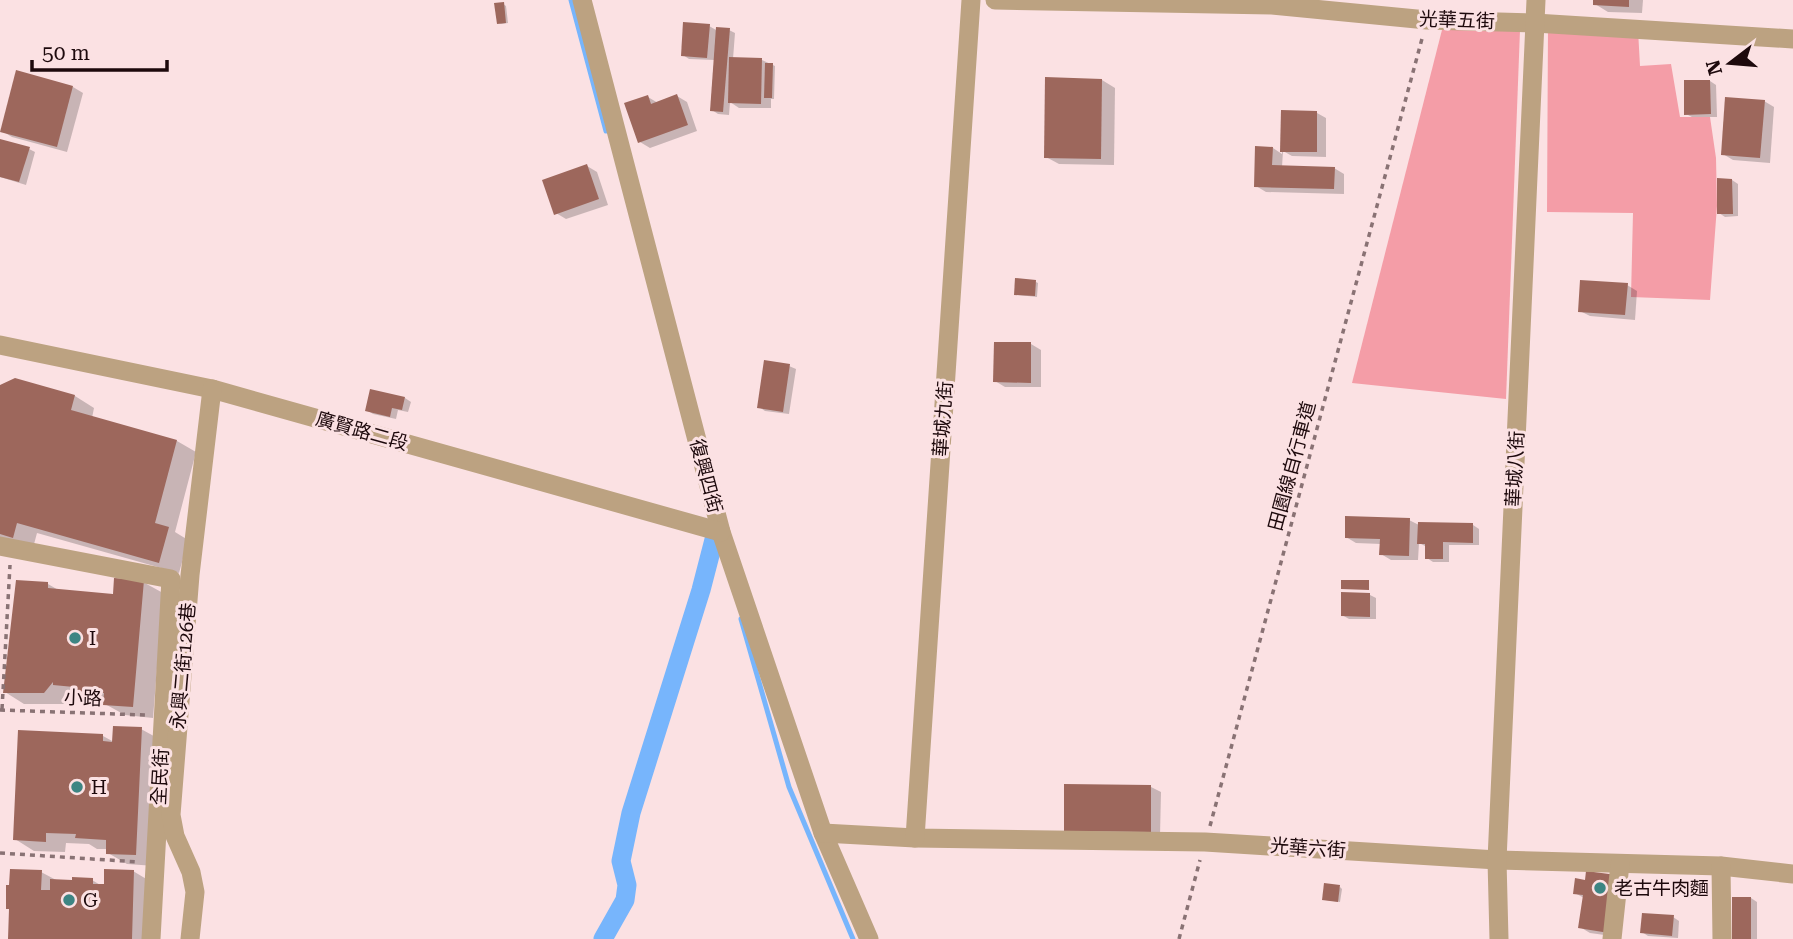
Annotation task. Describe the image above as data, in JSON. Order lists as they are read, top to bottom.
{
  "streets": {
    "street": [
      "光華五街",
      "華城九街",
      "廣賢路二段",
      "華城八街",
      "復興四街",
      "永興二街126巷",
      "全民街",
      "光華六街"
    ],
    "path": ["田園線自行車道", "小路"]
  },
  "crossings": [
    ["光華五街", "田園線自行車道"],
    ["光華五街", "華城八街"],
    ["華城九街", "光華六街"],
    ["廣賢路二段", "復興四街"],
    ["廣賢路二段", "永興二街126巷"],
    ["田園線自行車道", "光華六街"],
    ["華城八街", "光華六街"],
    ["復興四街", "光華六街"],
    ["小路", "全民街"]
  ],
  "places": [
    "I",
    "H",
    "老古牛肉麵",
    "G"
  ],
  "scale_bar": "50 m",
  "north": "left"
}
